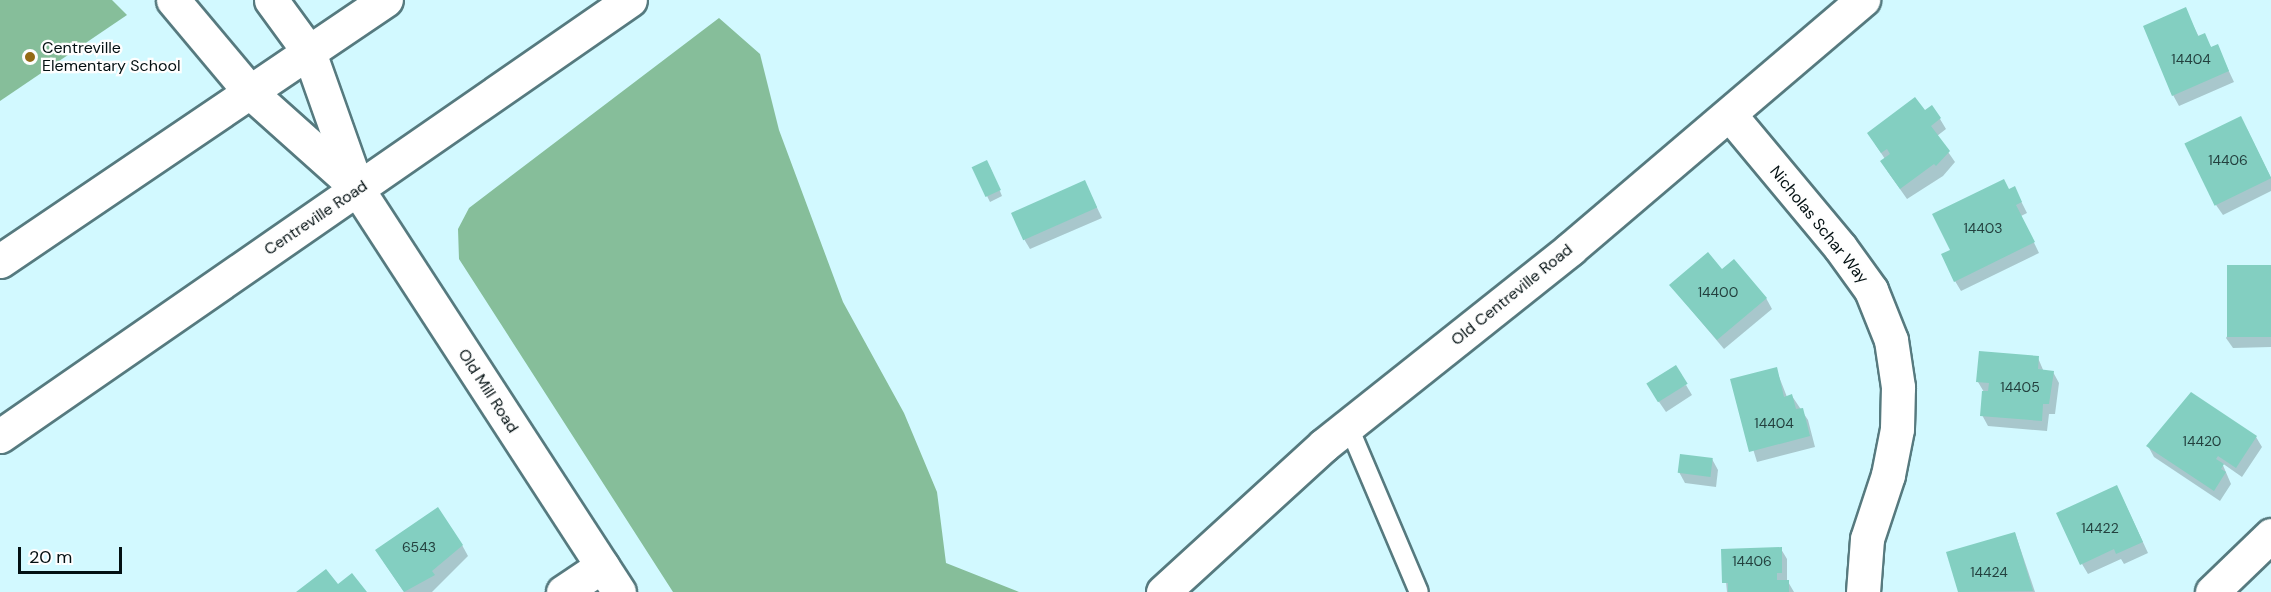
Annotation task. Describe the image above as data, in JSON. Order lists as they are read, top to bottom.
{
  "streets": {
    "main road": [
      "Centreville Road",
      "Nicholas Schar Way",
      "Old Centreville Road",
      "Old Mill Road"
    ]
  },
  "crossings": [
    ["Centreville Road", "Old Mill Road"],
    ["Nicholas Schar Way", "Old Centreville Road"]
  ],
  "places": ["Centreville Elementary School"],
  "house_numbers": [
    "14404",
    "14406",
    "14403",
    "14400",
    "14405",
    "14404",
    "14420",
    "14422",
    "6543",
    "14406",
    "14424"
  ],
  "scale_bar": "20 m"
}
